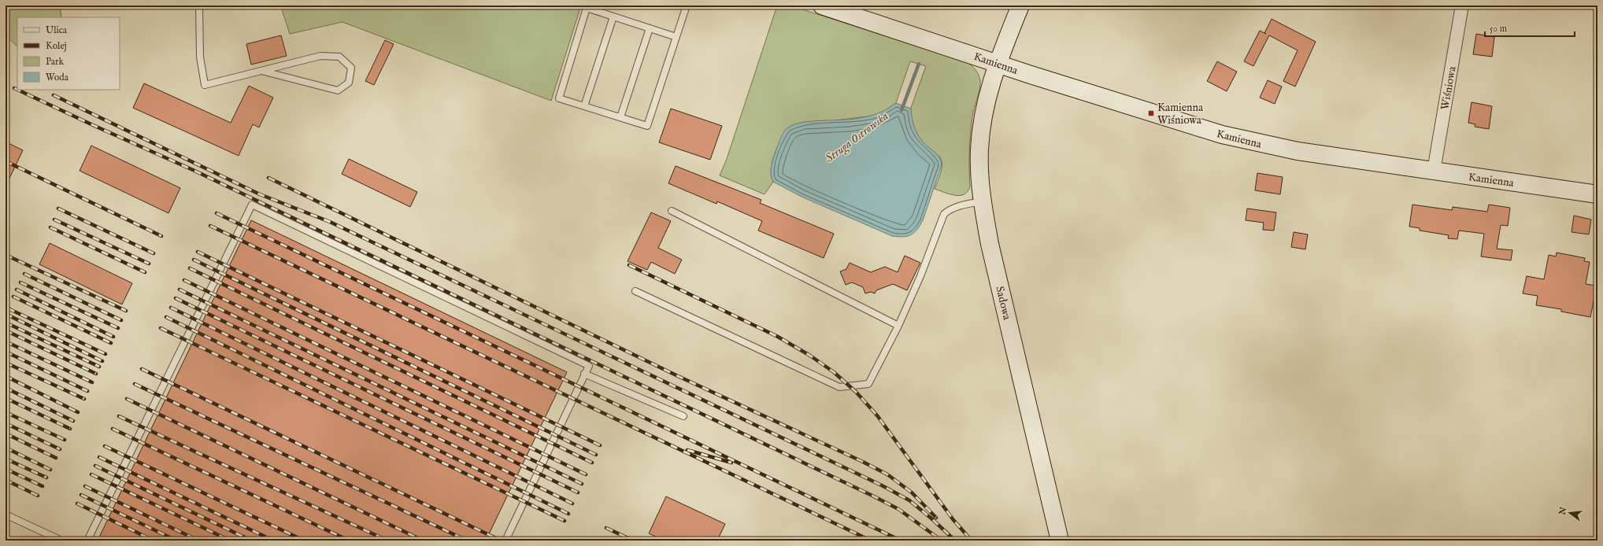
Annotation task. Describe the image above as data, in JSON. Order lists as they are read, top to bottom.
{
  "streets": {
    "street": ["Kamienna", "Wiśniowa", "Sadowa"]
  },
  "crossings": [
    ["Kamienna", "Wiśniowa"],
    ["Kamienna", "Sadowa"]
  ],
  "water": ["Struga Ostrowska"],
  "places": {
    "transit": ["Kamienna Wiśniowa"]
  },
  "legend": [
    "Ulica",
    "Kolej",
    "Park",
    "Woda"
  ],
  "scale_bar": "50 m",
  "north": "left"
}
